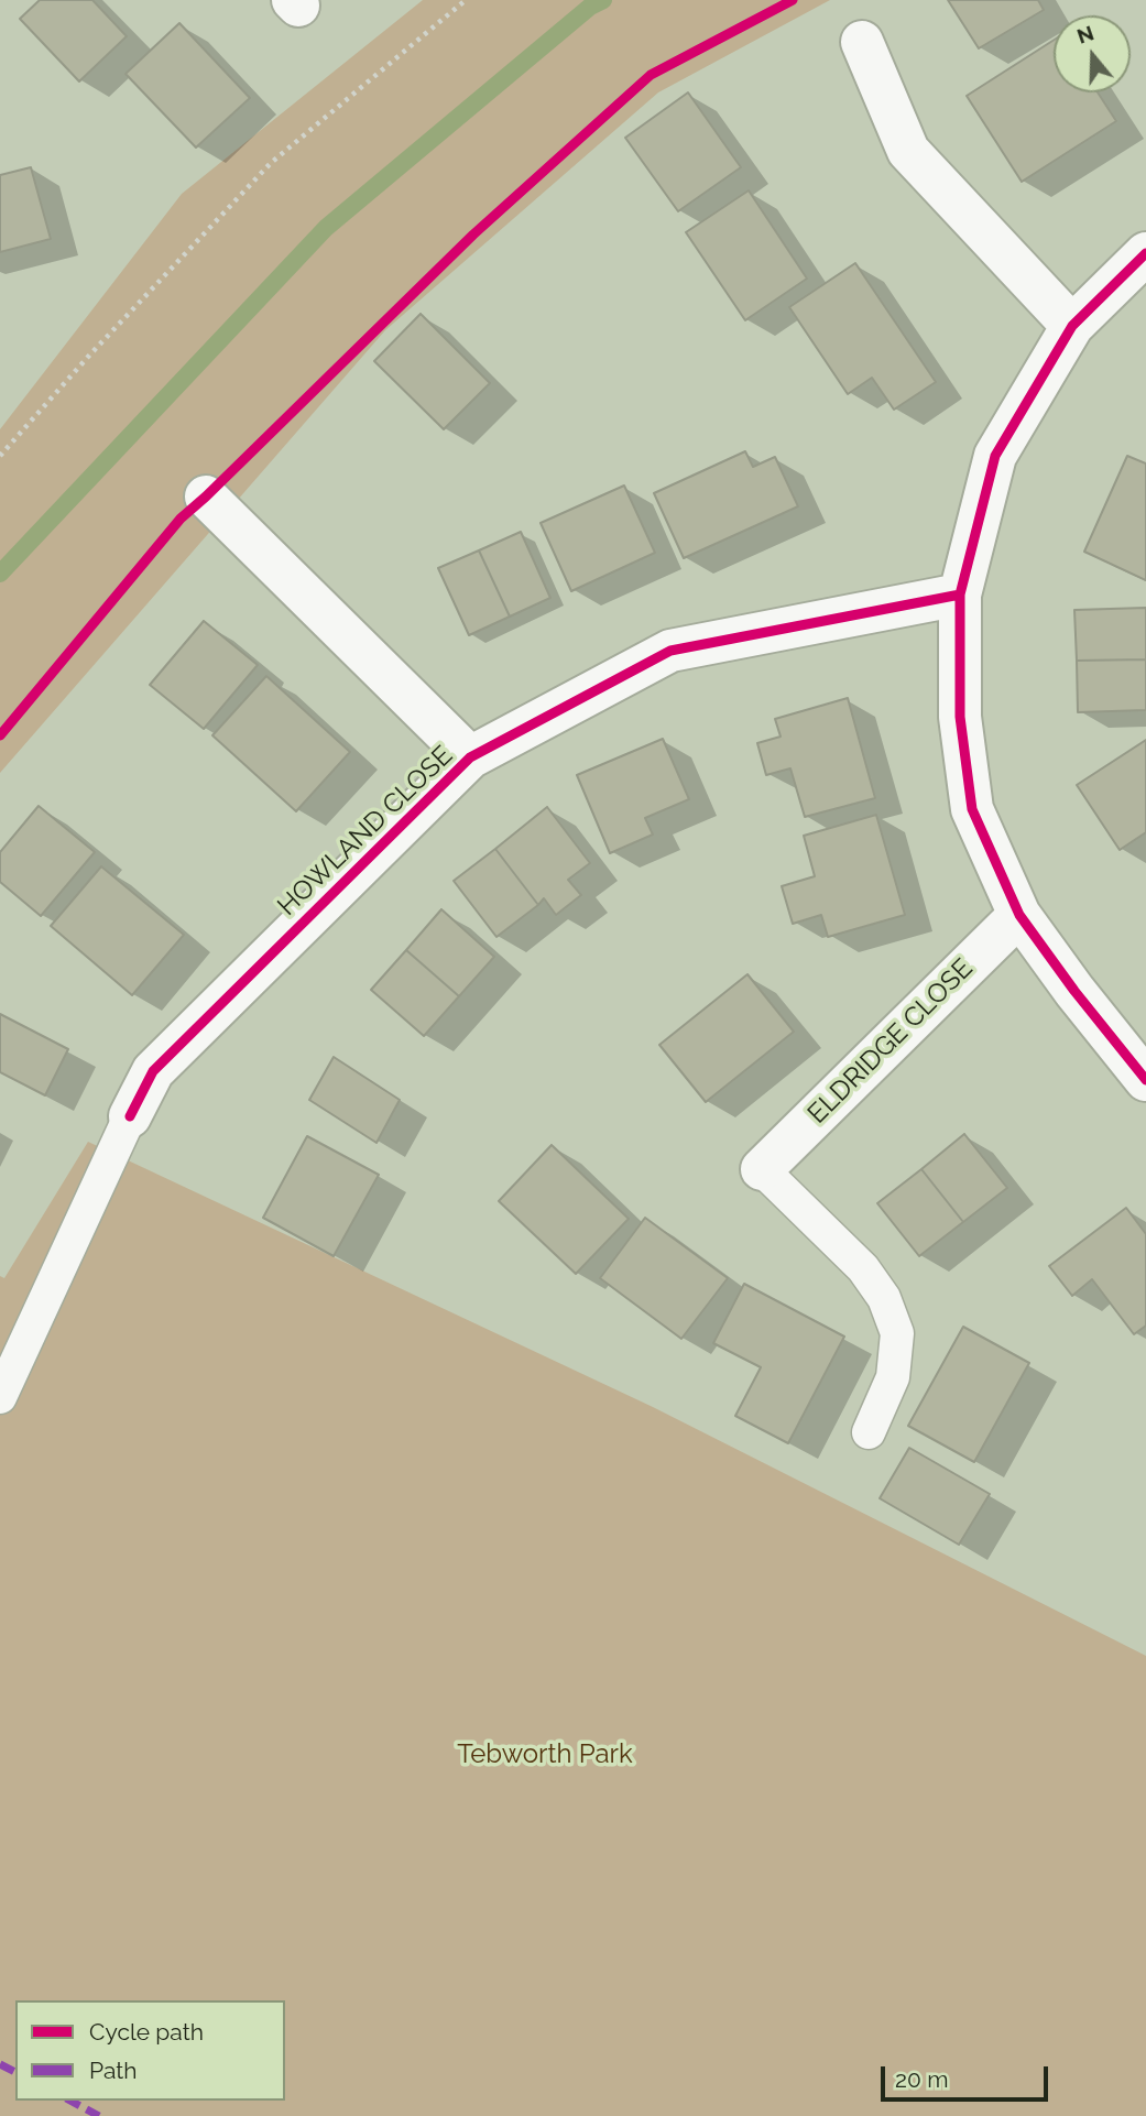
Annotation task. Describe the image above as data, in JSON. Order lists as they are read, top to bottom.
{
  "streets": {
    "street": ["HOWLAND CLOSE", "ELDRIDGE CLOSE"]
  },
  "parks": ["Tebworth Park"],
  "legend": ["Cycle path", "Path"],
  "scale_bar": "20 m",
  "north": "top"
}
